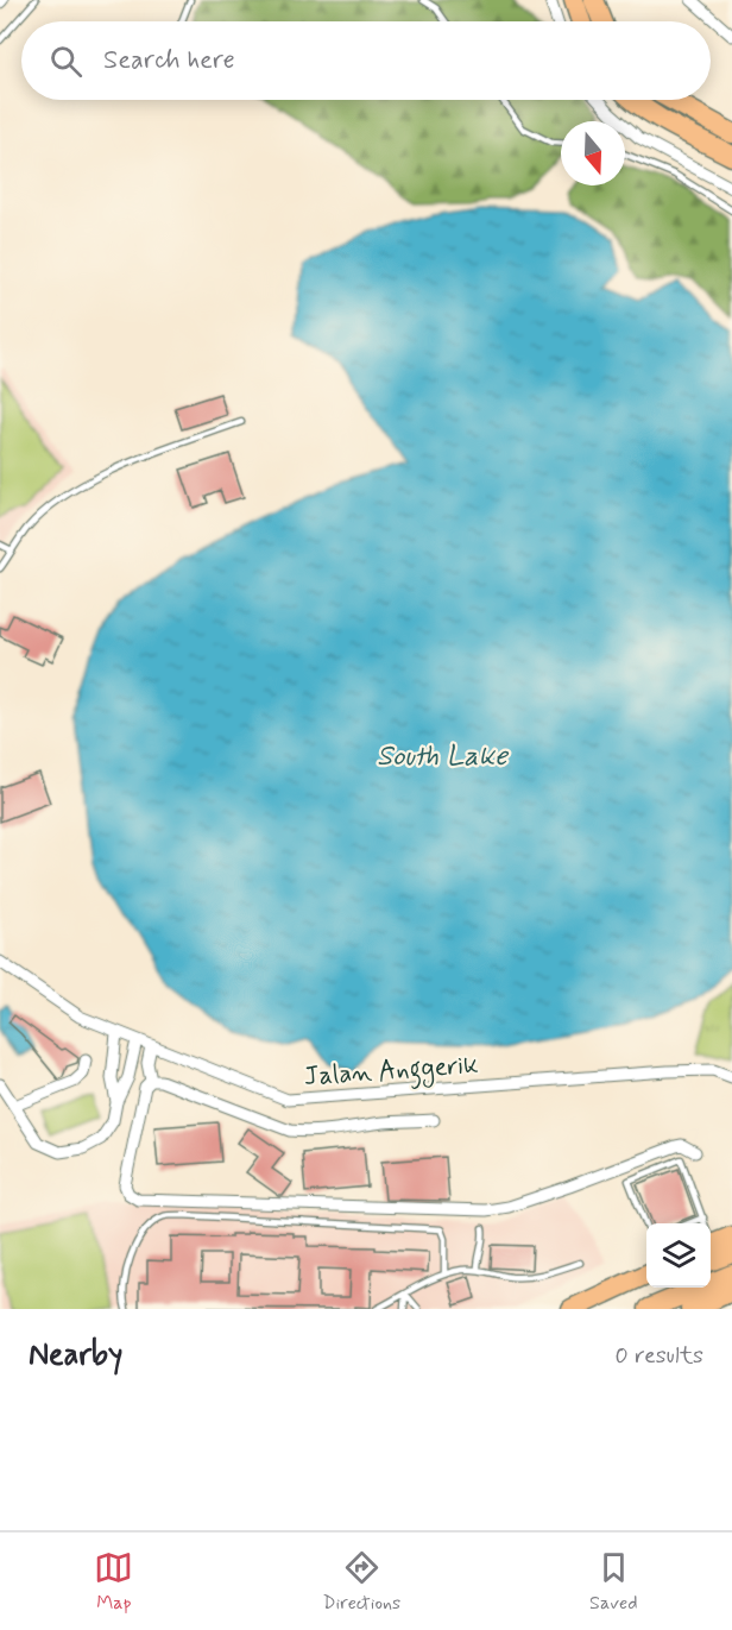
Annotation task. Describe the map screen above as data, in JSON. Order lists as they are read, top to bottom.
{
  "streets": {
    "street": ["Jalan Anggerik"]
  },
  "water": ["South Lake"],
  "north": "bottom",
  "page": {
    "search": "Search here",
    "heading": ["Nearby", "0 results"],
    "nav": ["Map", "Directions", "Saved"]
  }
}
